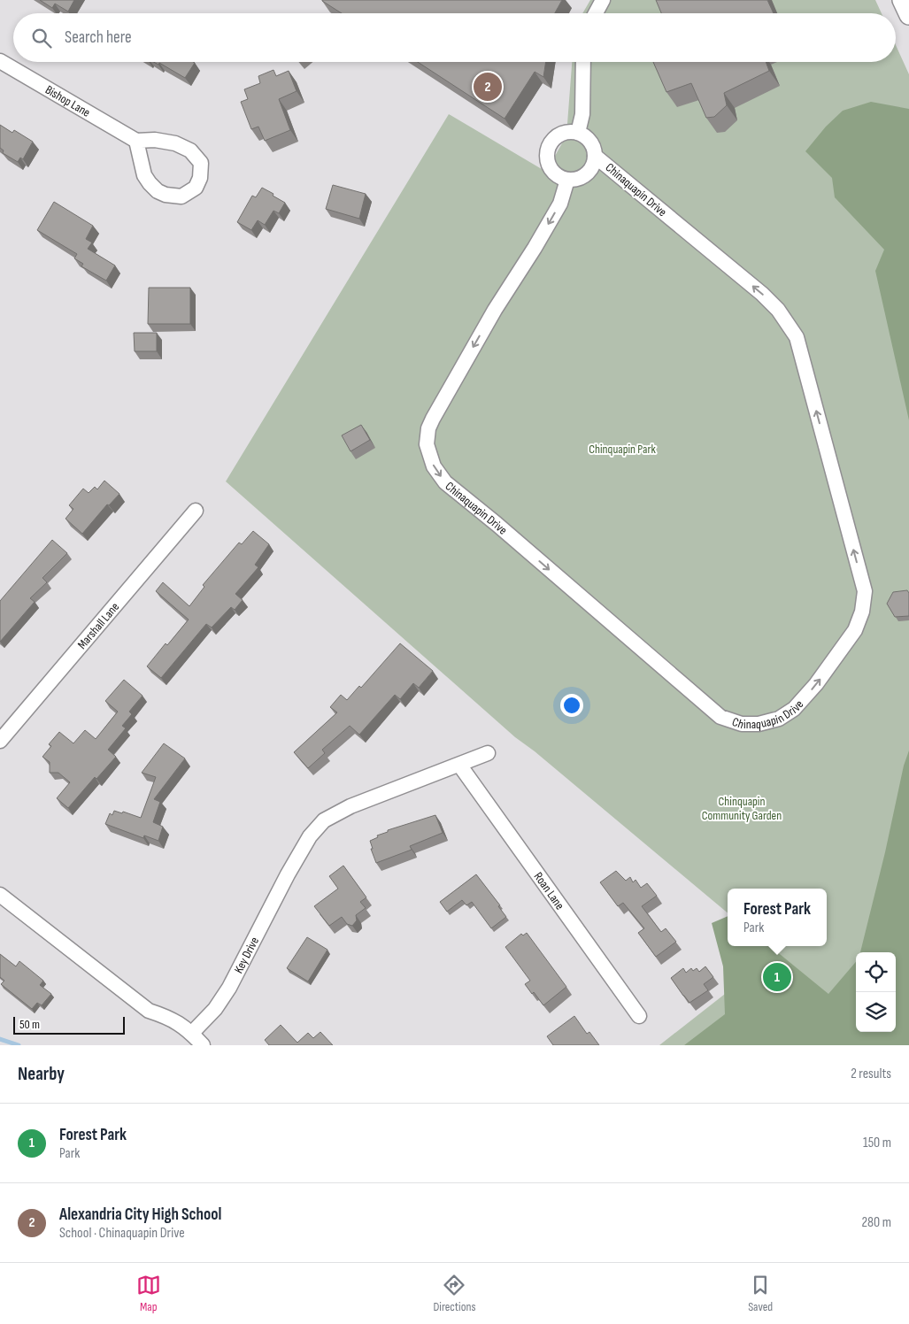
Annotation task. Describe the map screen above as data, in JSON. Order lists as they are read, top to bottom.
{
  "streets": {
    "street": [
      "Bishop Lane",
      "Chinaquapin Drive",
      "Marshall Lane",
      "Roan Lane",
      "Key Drive"
    ]
  },
  "crossings": [
    ["Roan Lane", "Key Drive"]
  ],
  "parks": ["Chinquapin Park", "Chinquapin Community Garden"],
  "scale_bar": "50 m",
  "page": {
    "search": "Search here",
    "pins": ["2", "1"],
    "popup": ["Forest Park", "Park"],
    "scale": "50 m",
    "heading": ["Nearby", "2 results"],
    "list": [
      {
        "mark": "1",
        "name": "Forest Park",
        "note": "Park",
        "value": "150 m"
      },
      {
        "mark": "2",
        "name": "Alexandria City High School",
        "note": "School · Chinaquapin Drive",
        "value": "280 m"
      }
    ],
    "nav": ["Map", "Directions", "Saved"]
  }
}
